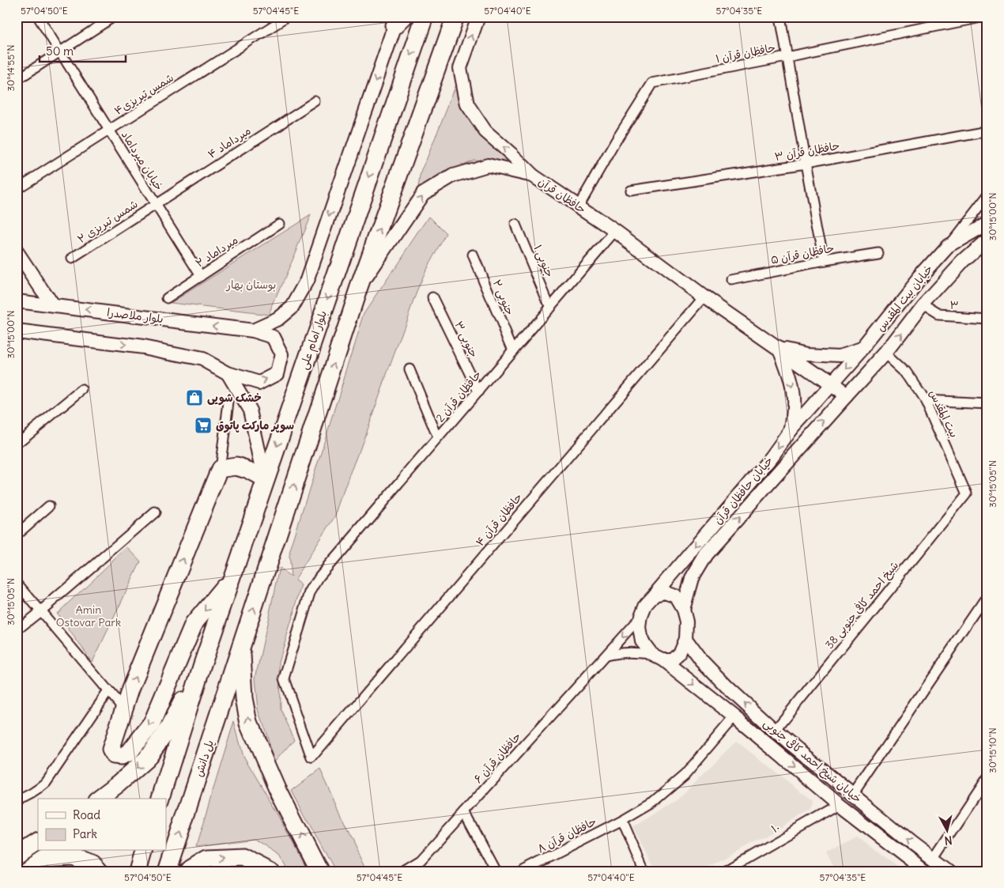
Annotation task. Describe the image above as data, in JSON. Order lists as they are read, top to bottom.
{
  "streets": {
    "highway": ["بلوار امام علی", "پل دانش"],
    "street": [
      "حافظان قرآن ۱",
      "شمس تیریزی۴",
      "میرداماد ۴",
      "حافظان قرآن ۳",
      "خیابان میرداماد",
      "حافظان قرآن",
      "شمس تبریزی ۲",
      "میرداماد ۲",
      "حافظان قرآن ۵",
      "جنوبی ۱",
      "جنوبی ۲",
      "خیابان بیت المقدس",
      "۳",
      "بلوار ملاصدرا",
      "جنوبی ۳",
      "حافظان قرآن 2",
      "بیت المقدس",
      "خیابان حافظان قرآن",
      "حافظان قرآن ۴",
      "شیخ احمد کافی جنوبی 38",
      "حافظان قرآن ۶",
      "خیابان شیخ احمد کافی جنوبی",
      "۱۰",
      "حافظان قرآن ۸"
    ]
  },
  "crossings": [
    ["حافظان قرآن ۱", "حافظان قرآن"],
    ["شمس تیریزی۴", "خیابان میرداماد"],
    ["میرداماد ۴", "خیابان میرداماد"],
    ["میرداماد ۴", "شمس تبریزی ۲"],
    ["خیابان میرداماد", "شمس تبریزی ۲"],
    ["خیابان میرداماد", "میرداماد ۲"],
    ["حافظان قرآن", "خیابان بیت المقدس"],
    ["حافظان قرآن", "حافظان قرآن 2"],
    ["حافظان قرآن", "خیابان حافظان قرآن"],
    ["حافظان قرآن", "حافظان قرآن ۴"],
    ["جنوبی ۱", "حافظان قرآن 2"],
    ["جنوبی ۲", "حافظان قرآن 2"],
    ["خیابان بیت المقدس", "۳"],
    ["خیابان بیت المقدس", "بیت المقدس"],
    ["خیابان بیت المقدس", "خیابان حافظان قرآن"],
    ["جنوبی ۳", "حافظان قرآن 2"],
    ["حافظان قرآن 2", "حافظان قرآن ۴"],
    ["بیت المقدس", "شیخ احمد کافی جنوبی 38"],
    ["خیابان حافظان قرآن", "حافظان قرآن ۶"],
    ["خیابان حافظان قرآن", "خیابان شیخ احمد کافی جنوبی"],
    ["شیخ احمد کافی جنوبی 38", "خیابان شیخ احمد کافی جنوبی"],
    ["حافظان قرآن ۶", "خیابان شیخ احمد کافی جنوبی"],
    ["خیابان شیخ احمد کافی جنوبی", "۱۰"],
    ["خیابان شیخ احمد کافی جنوبی", "حافظان قرآن ۸"]
  ],
  "parks": ["بوستان بهار", "Amin Ostovar Park"],
  "places": {
    "shop": ["خشک شویی"],
    "supermarket": ["سوپر مارکت پاتوق"]
  },
  "legend": ["Road", "Park"],
  "scale_bar": "50 m",
  "north": "bottom",
  "coordinates": [
    "57°04'50\"E",
    "57°04'45\"E",
    "57°04'40\"E",
    "57°04'35\"E",
    "30°14'55\"N",
    "30°15'00\"N",
    "30°15'05\"N",
    "30°15'10\"N"
  ]
}
